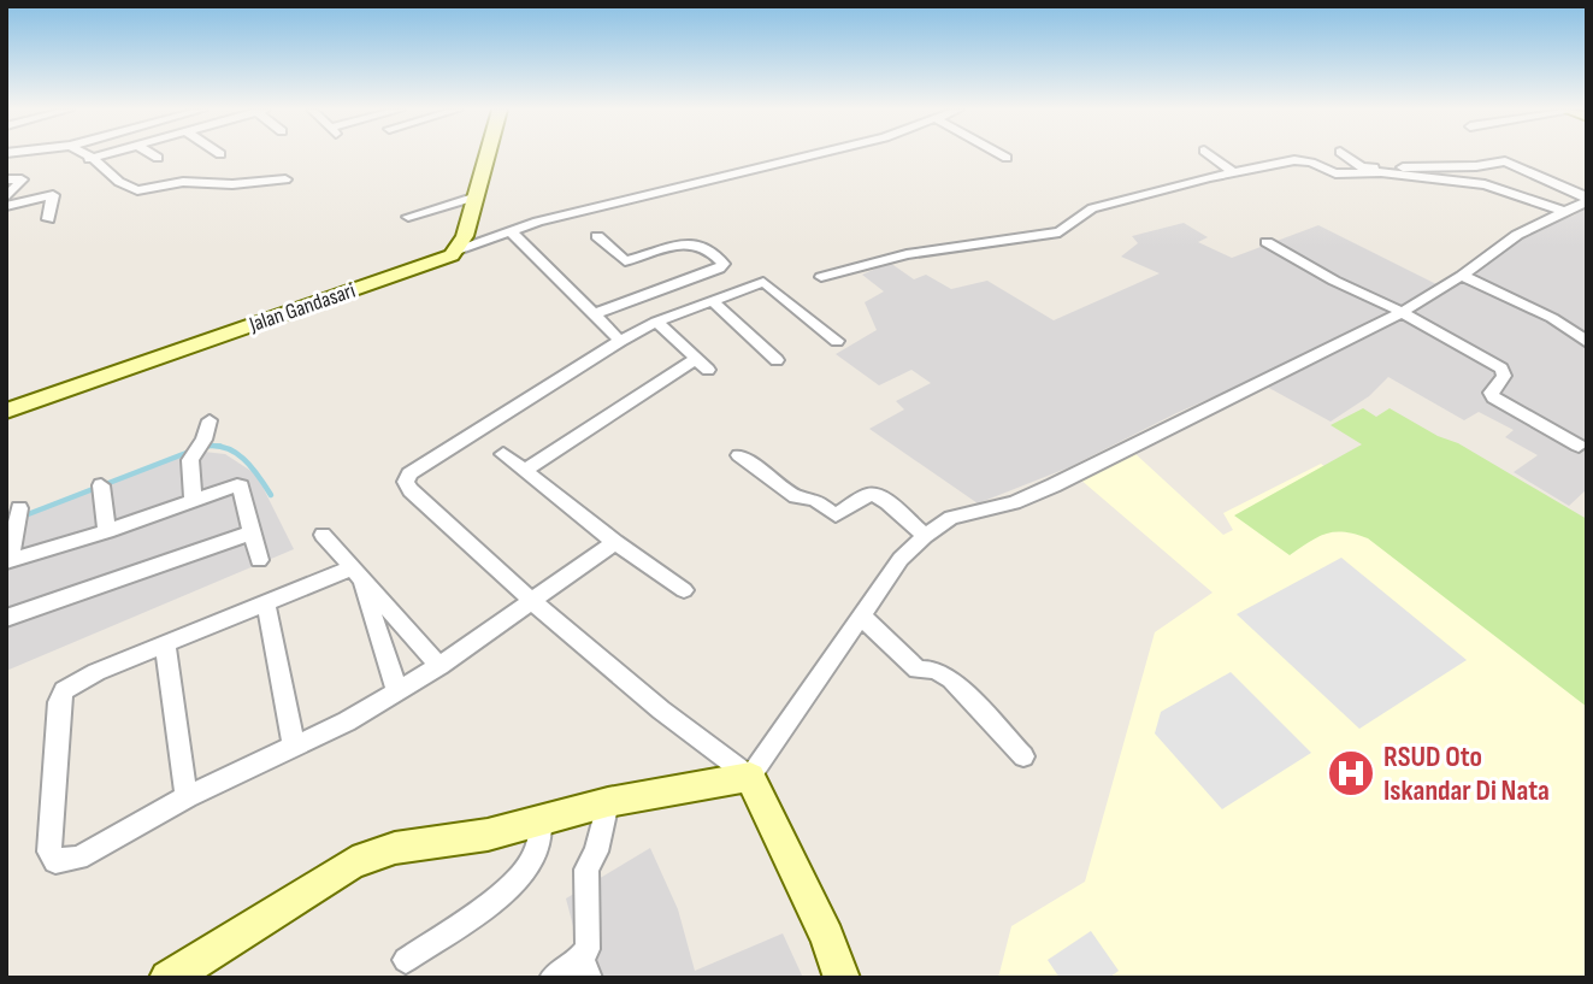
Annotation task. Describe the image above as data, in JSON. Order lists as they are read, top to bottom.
{
  "streets": {
    "street": ["Jalan Gandasari"]
  },
  "places": {
    "hospital": ["RSUD Oto Iskandar Di Nata"]
  }
}
